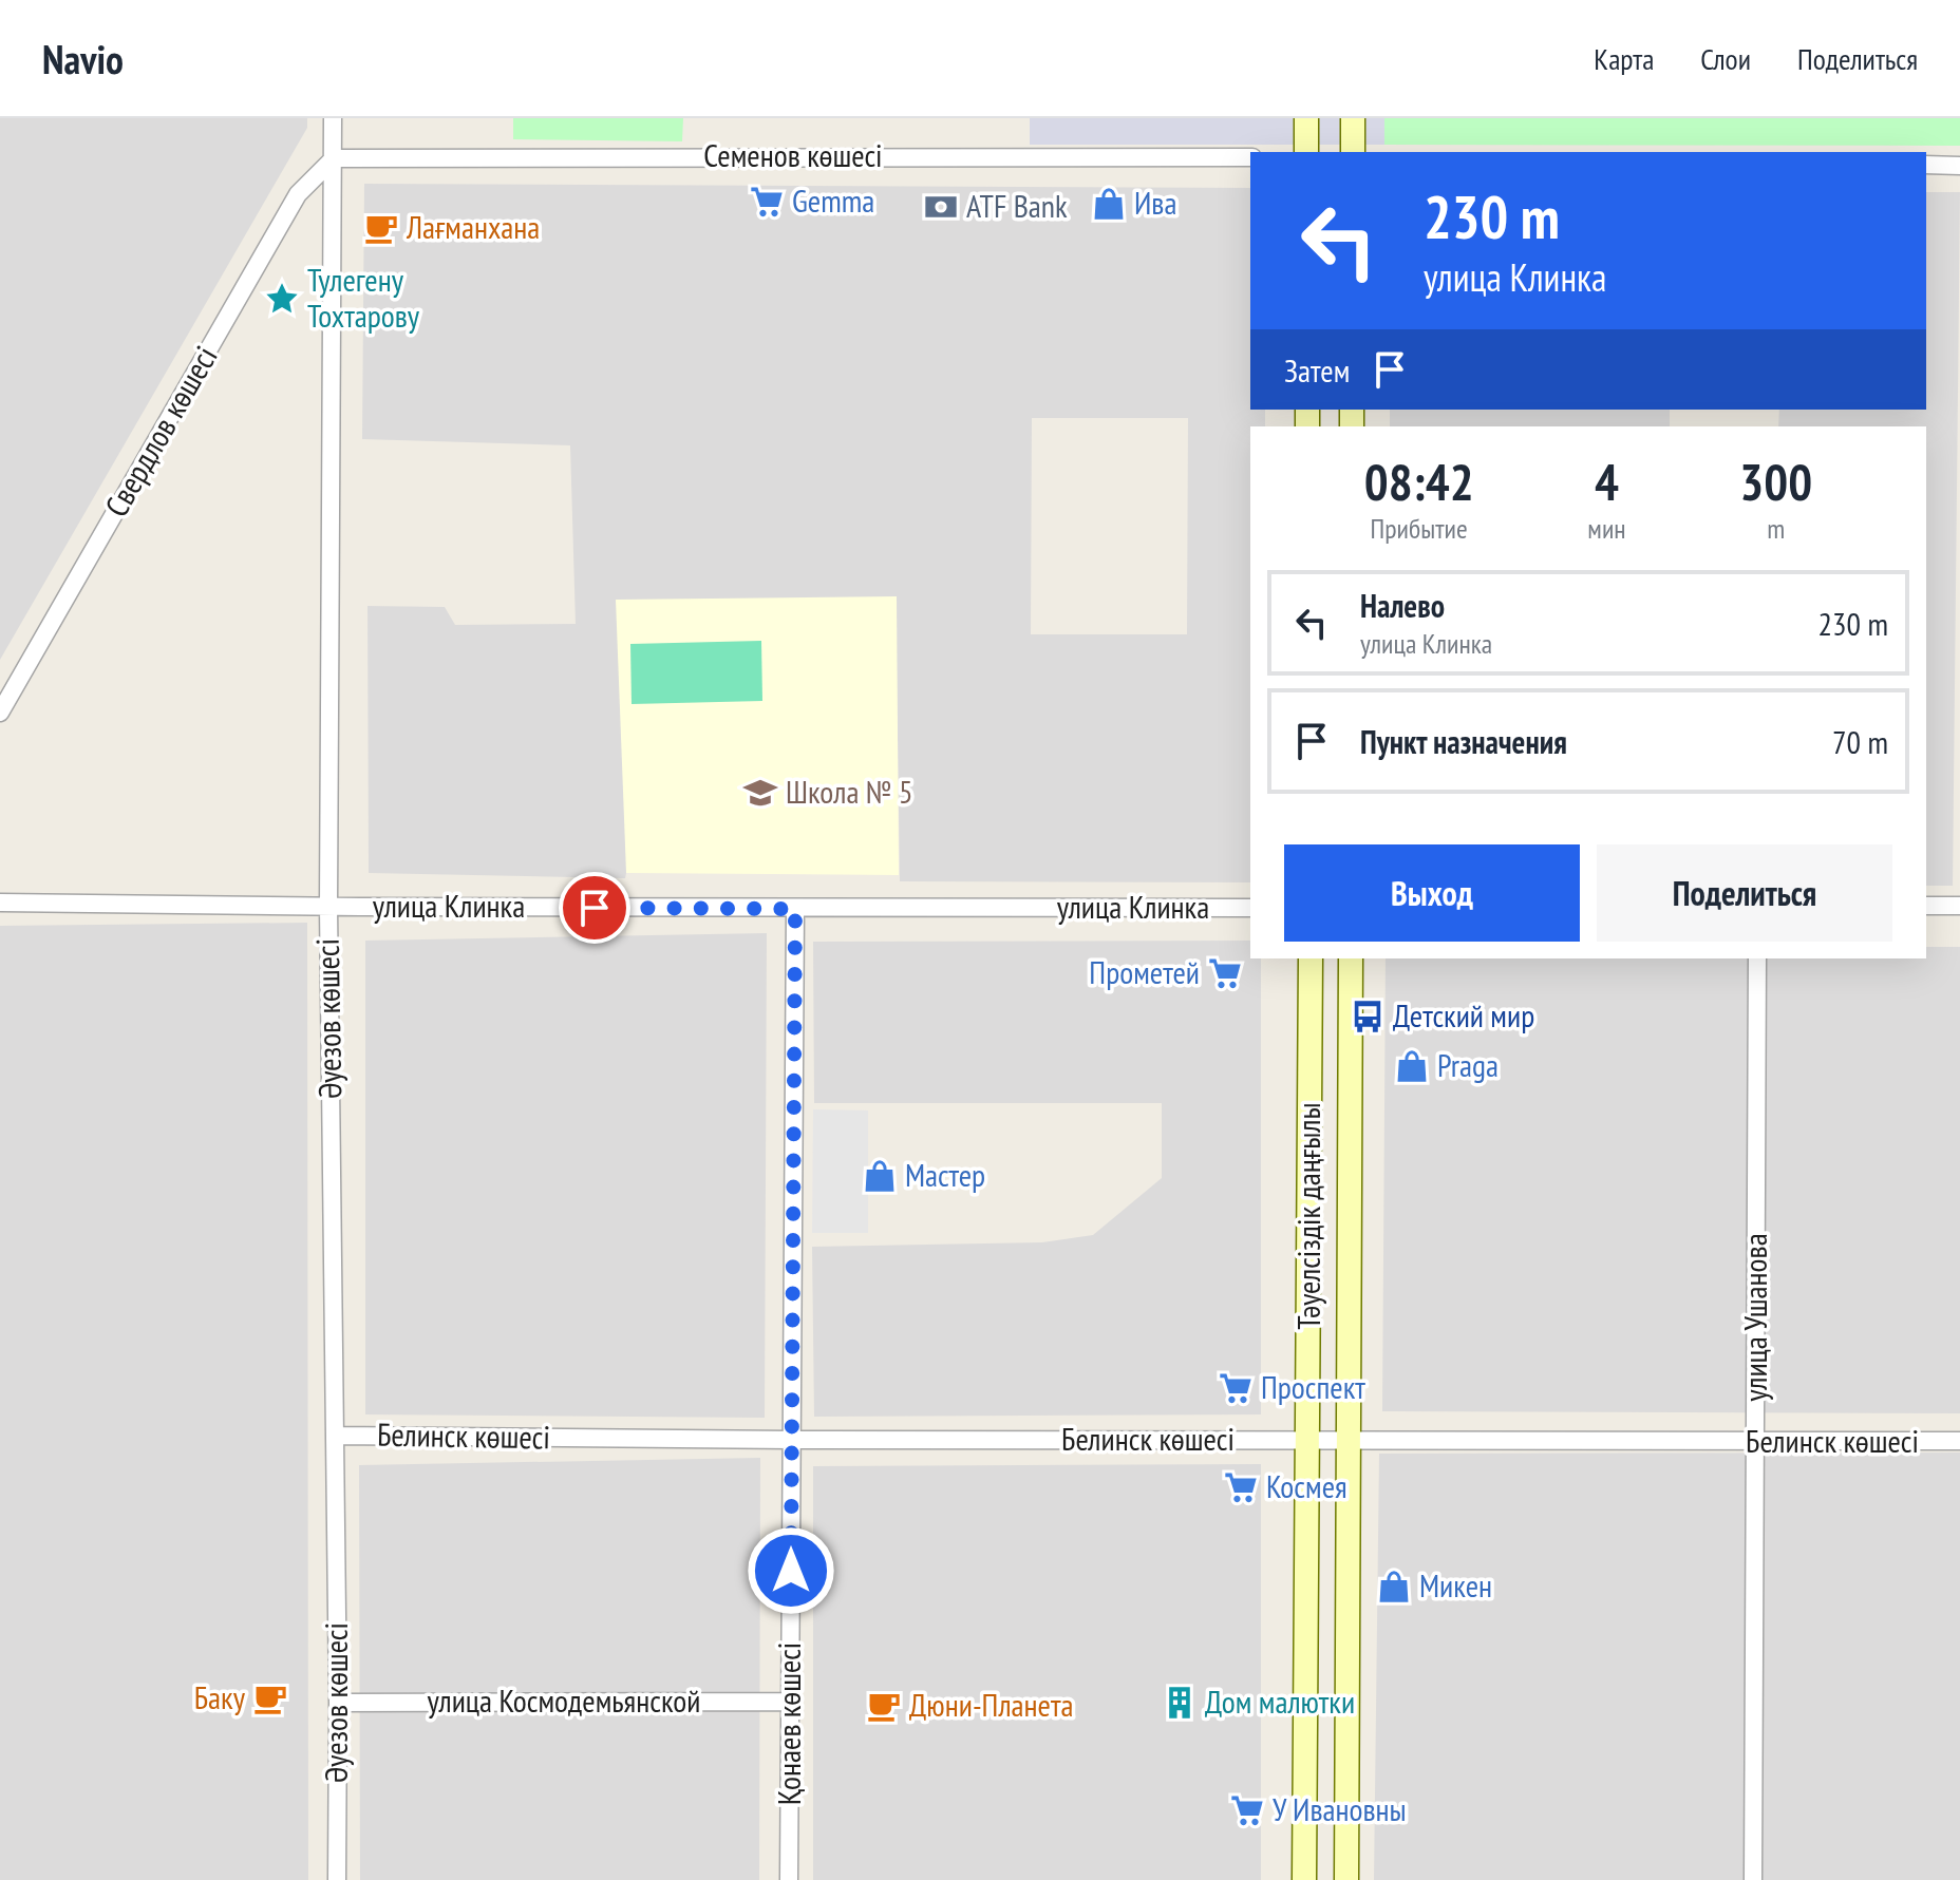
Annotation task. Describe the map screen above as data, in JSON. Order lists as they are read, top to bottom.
{
  "streets": {
    "street": [
      "Семенов көшесі",
      "Свердлов көшесі",
      "улица Клинка",
      "Әуезов көшесі",
      "Тәуелсіздік даңғылы",
      "улица Ушанова",
      "Белинск көшесі",
      "улица Космодемьянской",
      "Қонаев көшесі"
    ]
  },
  "crossings": [
    ["Семенов көшесі", "Свердлов көшесі"],
    ["Семенов көшесі", "Әуезов көшесі"],
    ["Свердлов көшесі", "Әуезов көшесі"],
    ["улица Клинка", "Әуезов көшесі"],
    ["улица Клинка", "Қонаев көшесі"],
    ["Әуезов көшесі", "Белинск көшесі"],
    ["Әуезов көшесі", "улица Космодемьянской"],
    ["Тәуелсіздік даңғылы", "Белинск көшесі"],
    ["улица Ушанова", "Белинск көшесі"],
    ["Белинск көшесі", "Қонаев көшесі"],
    ["улица Космодемьянской", "Қонаев көшесі"]
  ],
  "places": {
    "supermarket": [
      "Gemma",
      "Прометей",
      "Проспект",
      "Космея",
      "У Ивановны"
    ],
    "shop": [
      "Ива",
      "Praga",
      "Мастер",
      "Микен"
    ],
    "bank": ["ATF Bank"],
    "cafe": ["Лағманхана", "Баку", "Дюни-Планета"],
    "place": ["Тулегену Тохтарову"],
    "school or university": ["Школа № 5"],
    "bus stop": ["Детский мир"],
    "building": ["Дом малютки"]
  },
  "page": {
    "header": "Navio",
    "nav": ["Карта", "Слои", "Поделиться"],
    "turn": ["230 m", "улица Клинка"],
    "then": "Затем",
    "eta": [
      "08:42",
      "Прибытие",
      "4",
      "мин",
      "300",
      "m"
    ],
    "list": [
      {
        "name": "Налево",
        "note": "улица Клинка",
        "value": "230 m"
      },
      {
        "name": "Пункт назначения",
        "value": "70 m"
      }
    ],
    "buttons": ["Выход", "Поделиться"]
  }
}
